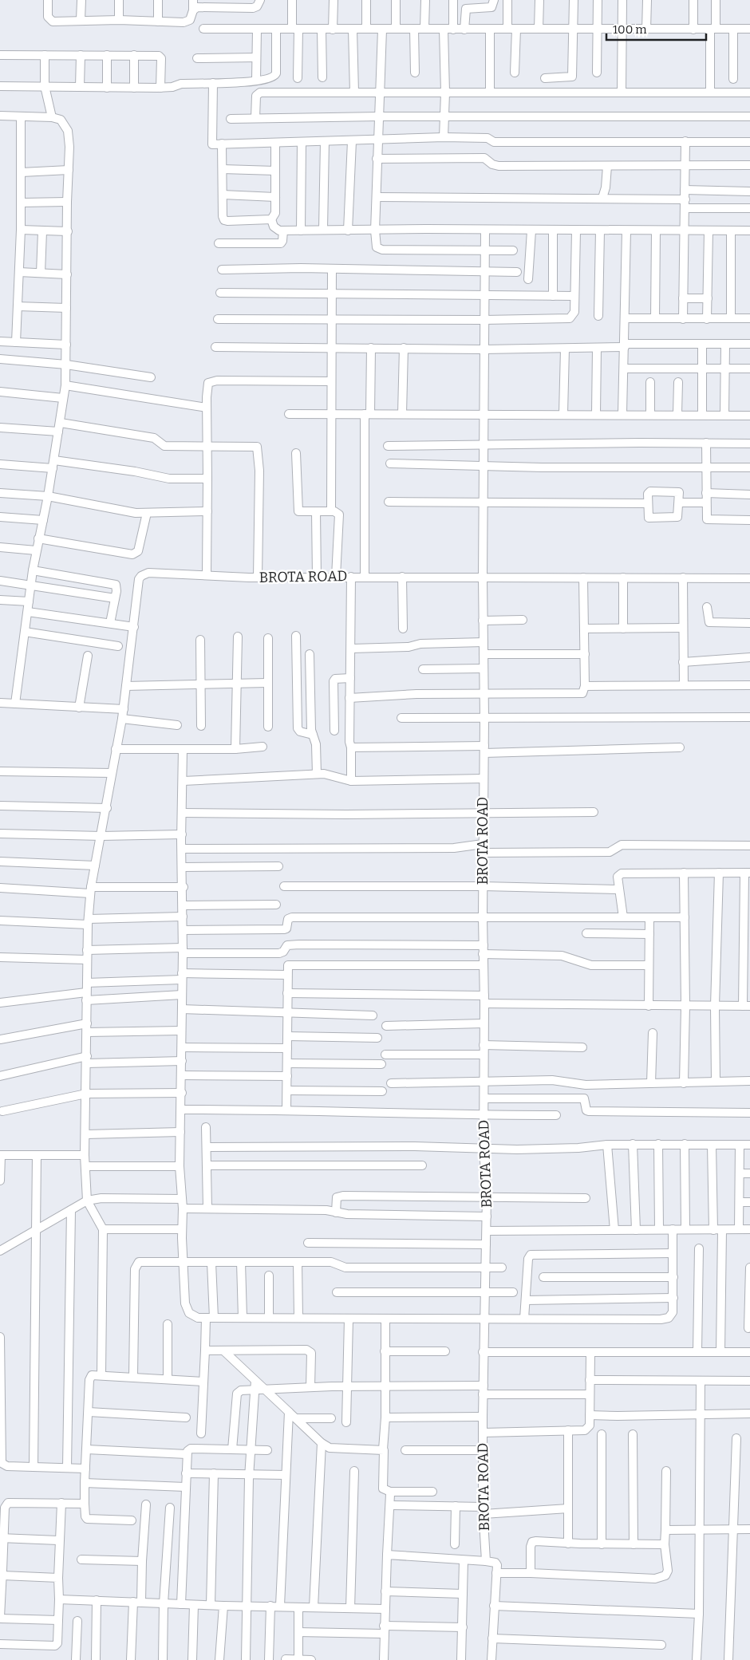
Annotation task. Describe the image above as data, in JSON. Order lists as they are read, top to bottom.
{
  "streets": {
    "street": ["BROTA ROAD"]
  },
  "scale_bar": "100 m"
}
